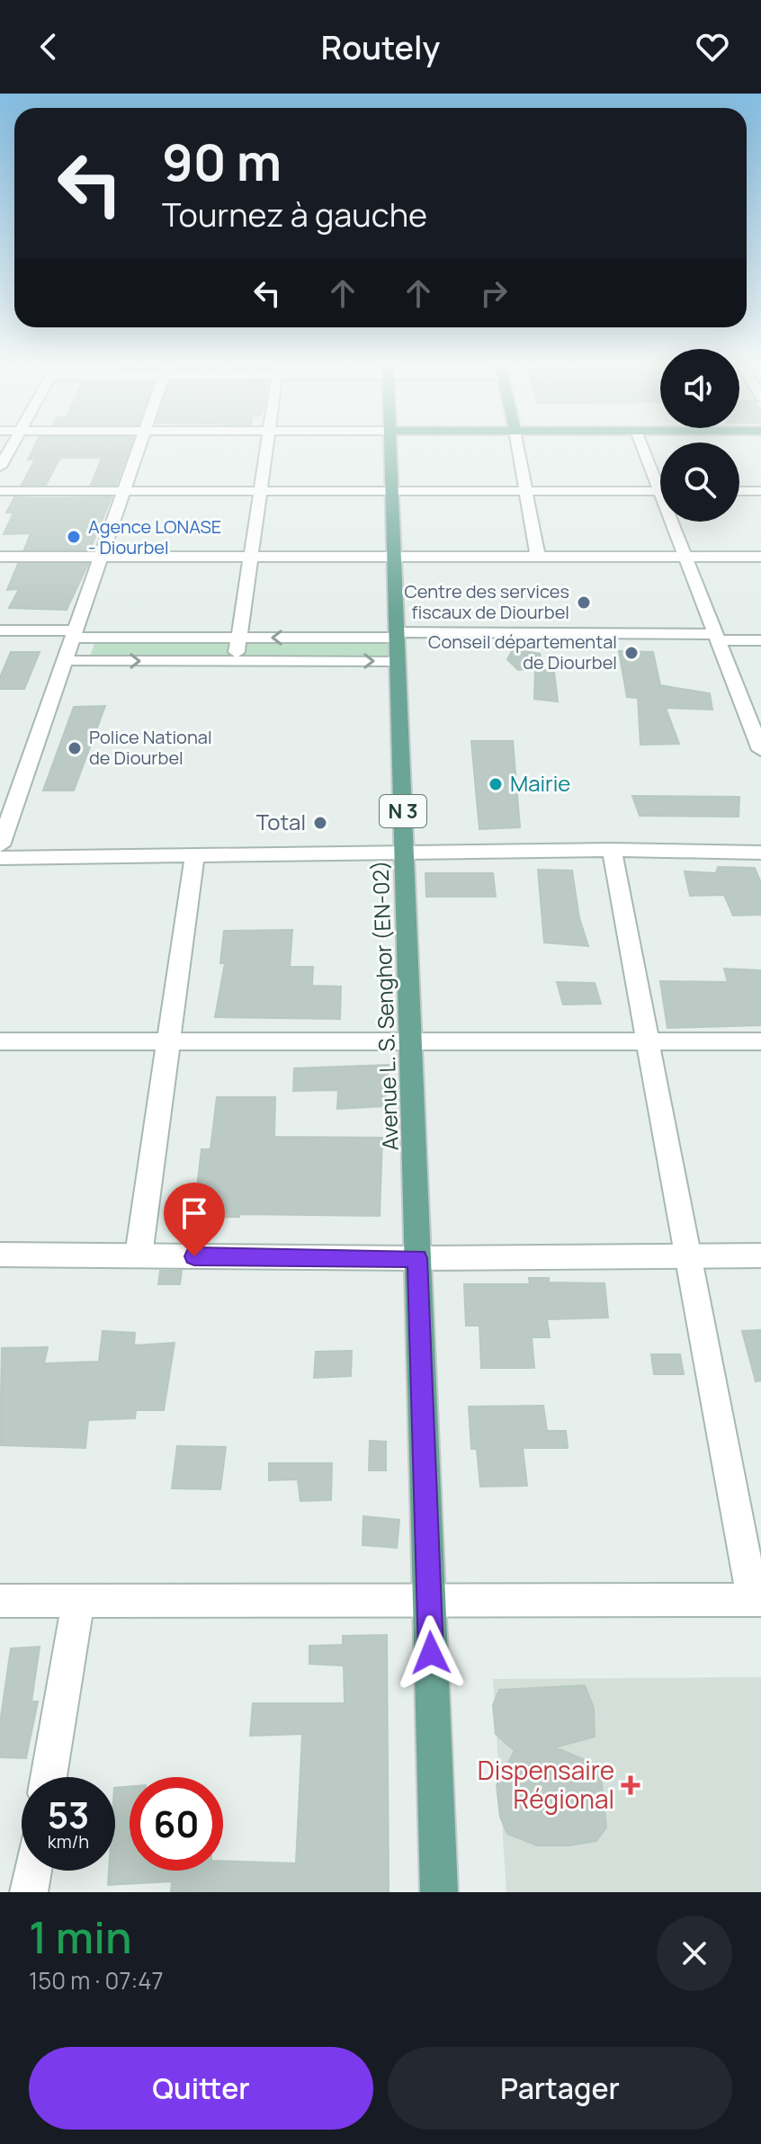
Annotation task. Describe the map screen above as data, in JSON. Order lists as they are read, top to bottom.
{
  "streets": {
    "main road": ["N 3", "Avenue L. S. Senghor (EN-02)"]
  },
  "crossings": [
    ["N 3", "Avenue L. S. Senghor (EN-02)"]
  ],
  "places": {
    "other": [
      "Agence LONASE - Diourbel",
      "Centre des services fiscaux de Diourbel",
      "Conseil départemental de Diourbel",
      "Police National de Diourbel",
      "Mairie",
      "Total"
    ],
    "health": ["Dispensaire Régional"]
  },
  "page": {
    "header": "Routely",
    "turn": ["90 m", "Tournez à gauche"],
    "speed": "53 km/h",
    "limit": "60",
    "heading": ["1 min", "150 m · 07:47"],
    "buttons": ["Quitter", "Partager"]
  }
}
